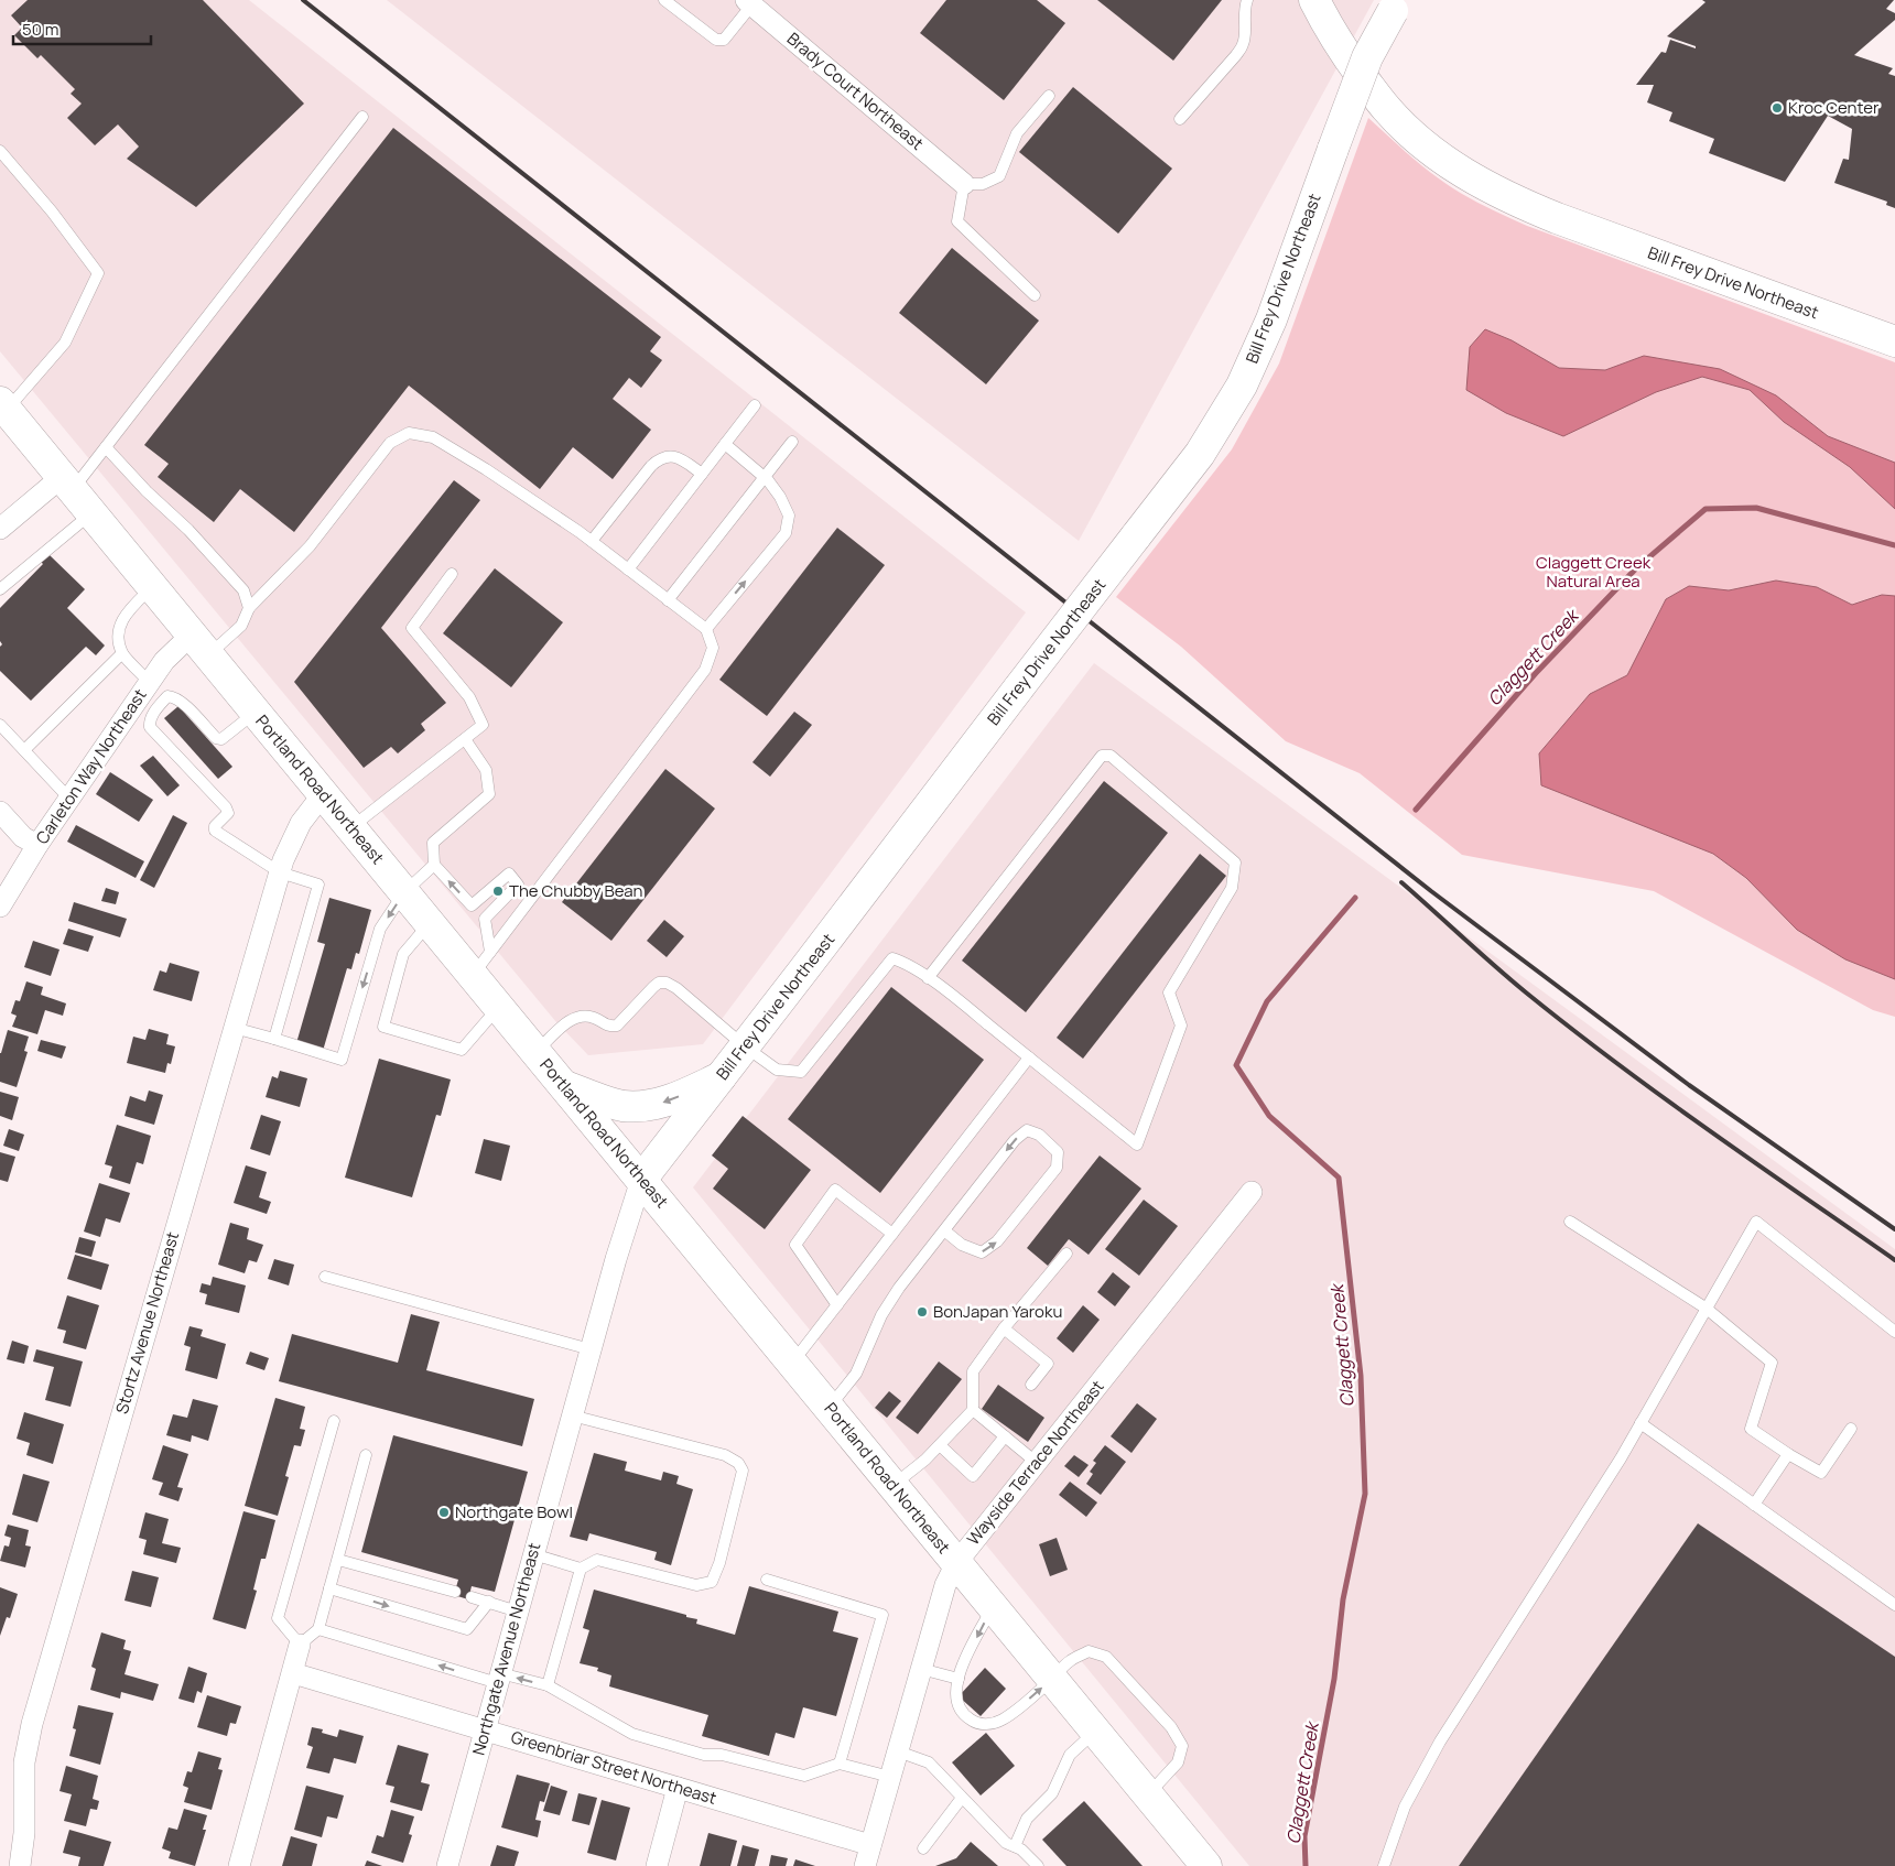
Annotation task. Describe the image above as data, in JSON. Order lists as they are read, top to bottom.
{
  "streets": {
    "street": [
      "Brady Court Northeast",
      "Bill Frey Drive Northeast",
      "Carleton Way Northeast",
      "Portland Road Northeast",
      "Stortz Avenue Northeast",
      "Wayside Terrace Northeast",
      "Northgate Avenue Northeast",
      "Greenbriar Street Northeast"
    ]
  },
  "crossings": [
    ["Bill Frey Drive Northeast", "Portland Road Northeast"],
    ["Bill Frey Drive Northeast", "Northgate Avenue Northeast"],
    ["Carleton Way Northeast", "Portland Road Northeast"],
    ["Portland Road Northeast", "Stortz Avenue Northeast"],
    ["Portland Road Northeast", "Wayside Terrace Northeast"],
    ["Portland Road Northeast", "Northgate Avenue Northeast"],
    ["Wayside Terrace Northeast", "Greenbriar Street Northeast"],
    ["Northgate Avenue Northeast", "Greenbriar Street Northeast"]
  ],
  "water": ["Claggett Creek"],
  "parks": ["Claggett Creek Natural Area"],
  "places": [
    "Kroc Center",
    "The Chubby Bean",
    "BonJapan Yaroku",
    "Northgate Bowl"
  ],
  "scale_bar": "50 m"
}
